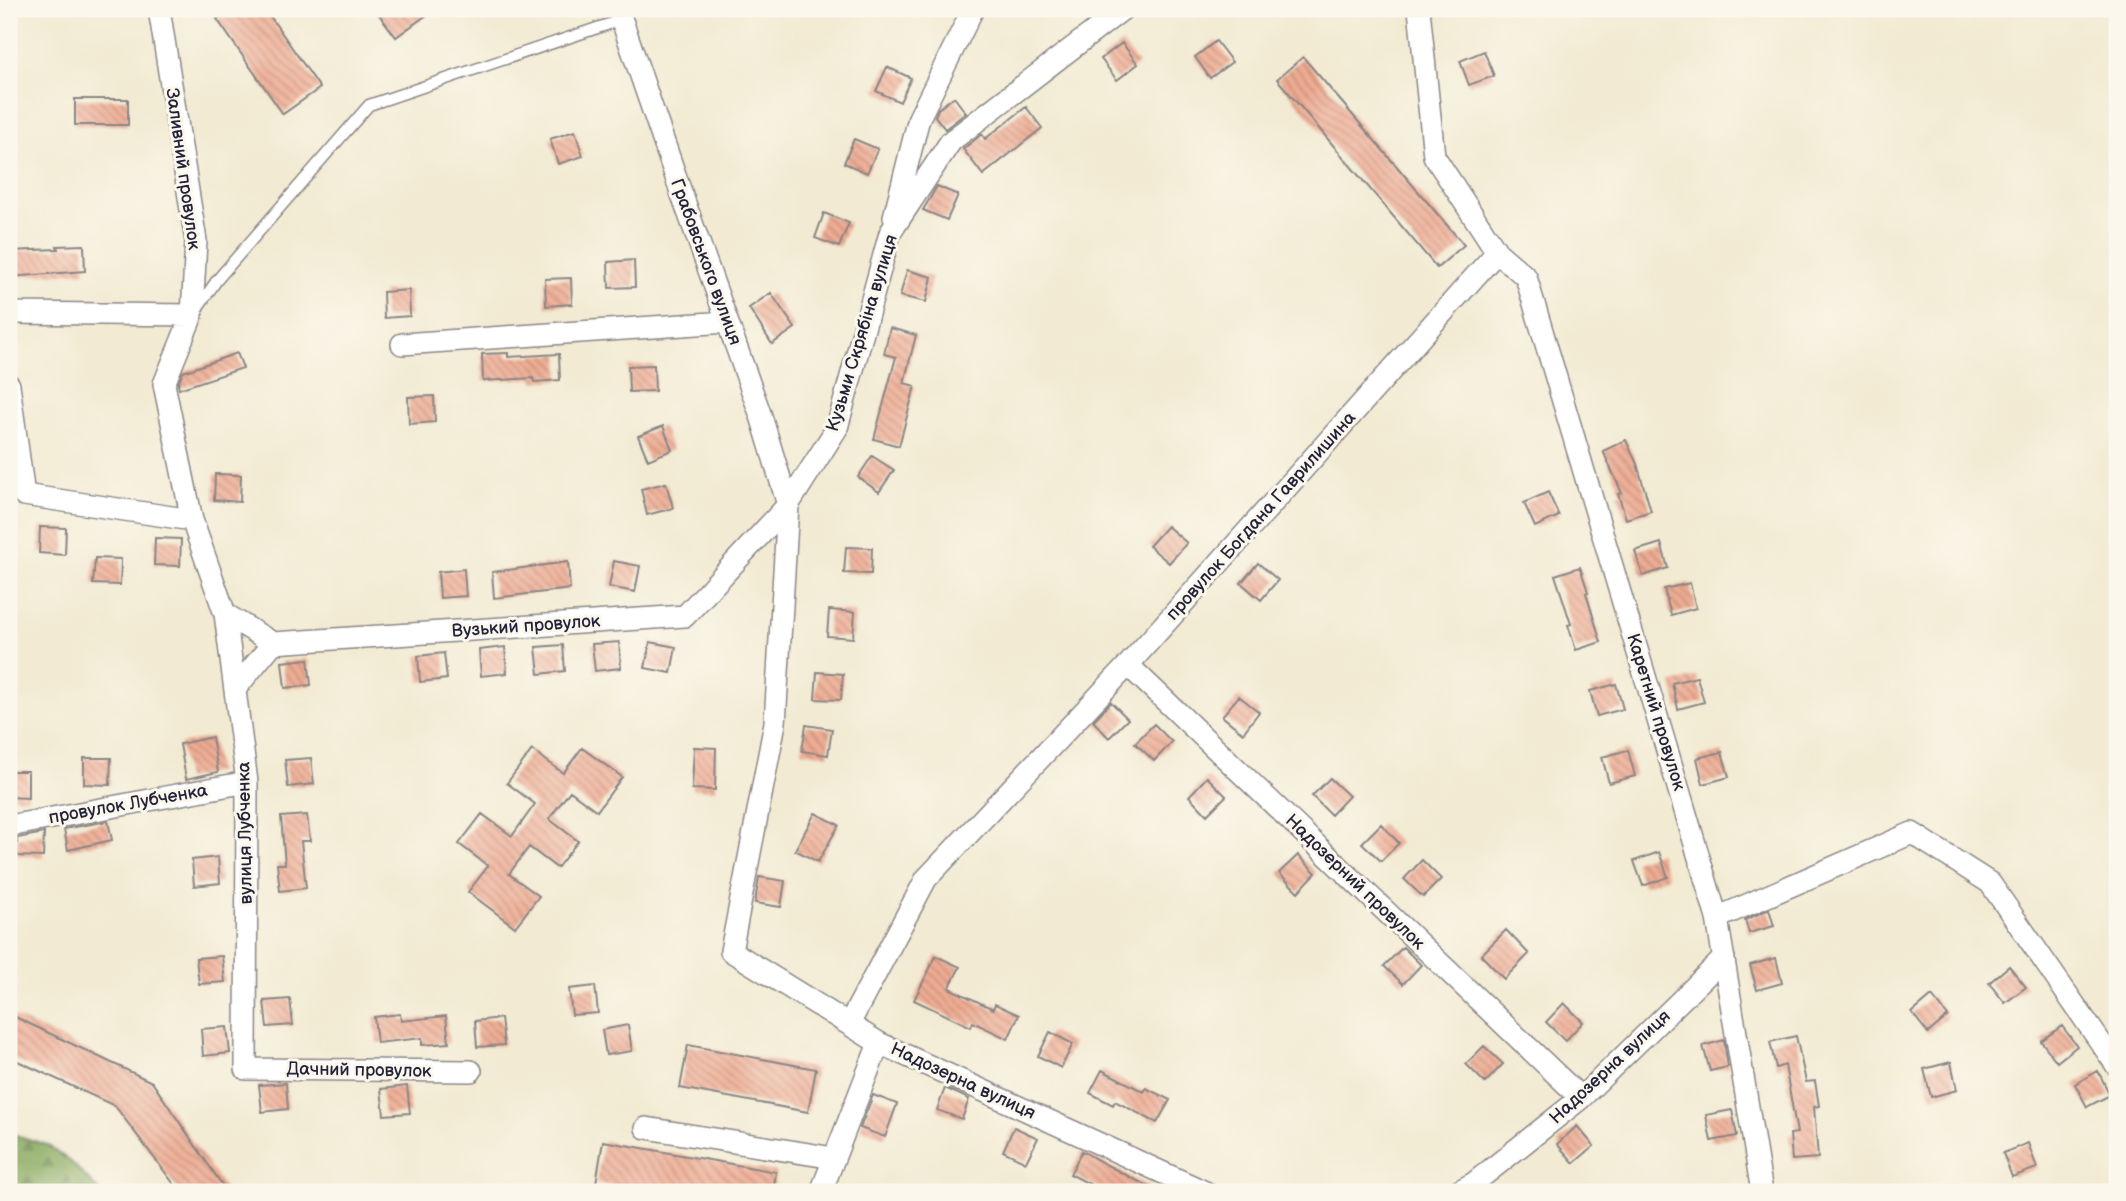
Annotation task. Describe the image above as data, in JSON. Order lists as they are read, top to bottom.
{
  "streets": {
    "street": [
      "Заливний провулок",
      "Грабовського вулиця",
      "Кузьми Скрябіна вулиця",
      "провулок Богдана Гаврилишина",
      "Вузький провулок",
      "Каретний провулок",
      "провулок Лубченка",
      "вулиця Лубченка",
      "Надозерний провулок",
      "Надозерна вулиця",
      "Дачний провулок"
    ]
  },
  "crossings": [
    ["Заливний провулок", "вулиця Лубченка"],
    ["Грабовського вулиця", "Кузьми Скрябіна вулиця"],
    ["Грабовського вулиця", "Вузький провулок"],
    ["Кузьми Скрябіна вулиця", "Вузький провулок"],
    ["Кузьми Скрябіна вулиця", "Надозерна вулиця"],
    ["провулок Богдана Гаврилишина", "Каретний провулок"],
    ["провулок Богдана Гаврилишина", "Надозерний провулок"],
    ["провулок Богдана Гаврилишина", "Надозерна вулиця"],
    ["Каретний провулок", "Надозерна вулиця"],
    ["провулок Лубченка", "вулиця Лубченка"],
    ["вулиця Лубченка", "Дачний провулок"],
    ["Надозерний провулок", "Надозерна вулиця"]
  ]
}
